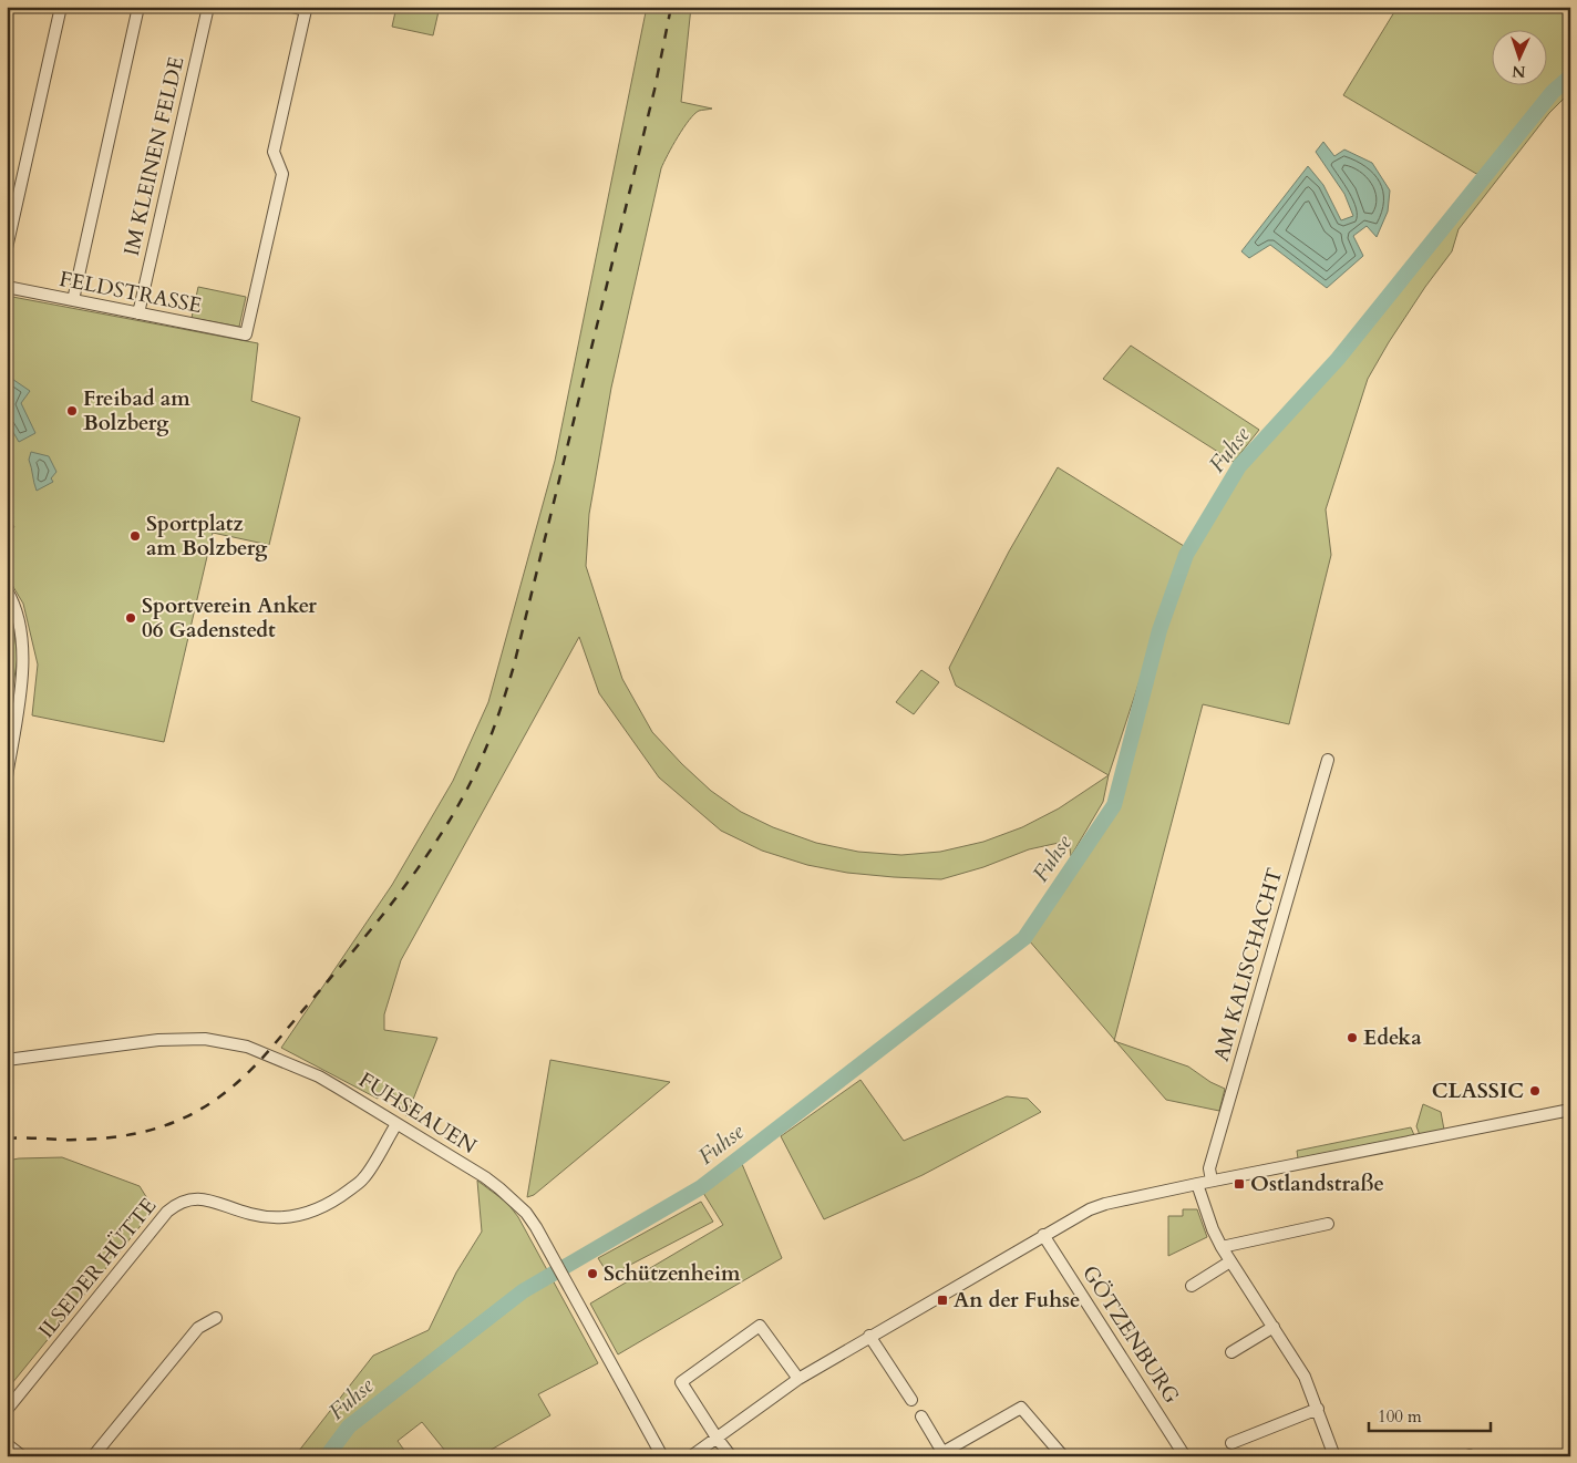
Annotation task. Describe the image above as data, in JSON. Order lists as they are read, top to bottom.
{
  "streets": {
    "street": [
      "IM KLEINEN FELDE",
      "FELDSTRASSE",
      "AM KALISCHACHT",
      "FUHSEAUEN",
      "ILSEDER HÜTTE",
      "GÖTZENBURG"
    ]
  },
  "crossings": [
    ["IM KLEINEN FELDE", "FELDSTRASSE"],
    ["FUHSEAUEN", "ILSEDER HÜTTE"]
  ],
  "water": ["Fuhse"],
  "places": {
    "other": [
      "Freibad am Bolzberg",
      "Sportplatz am Bolzberg",
      "Sportverein Anker 06 Gadenstedt",
      "Edeka",
      "CLASSIC",
      "Schützenheim"
    ],
    "transit": ["Ostlandstraße", "An der Fuhse"]
  },
  "scale_bar": "100 m",
  "north": "bottom"
}
